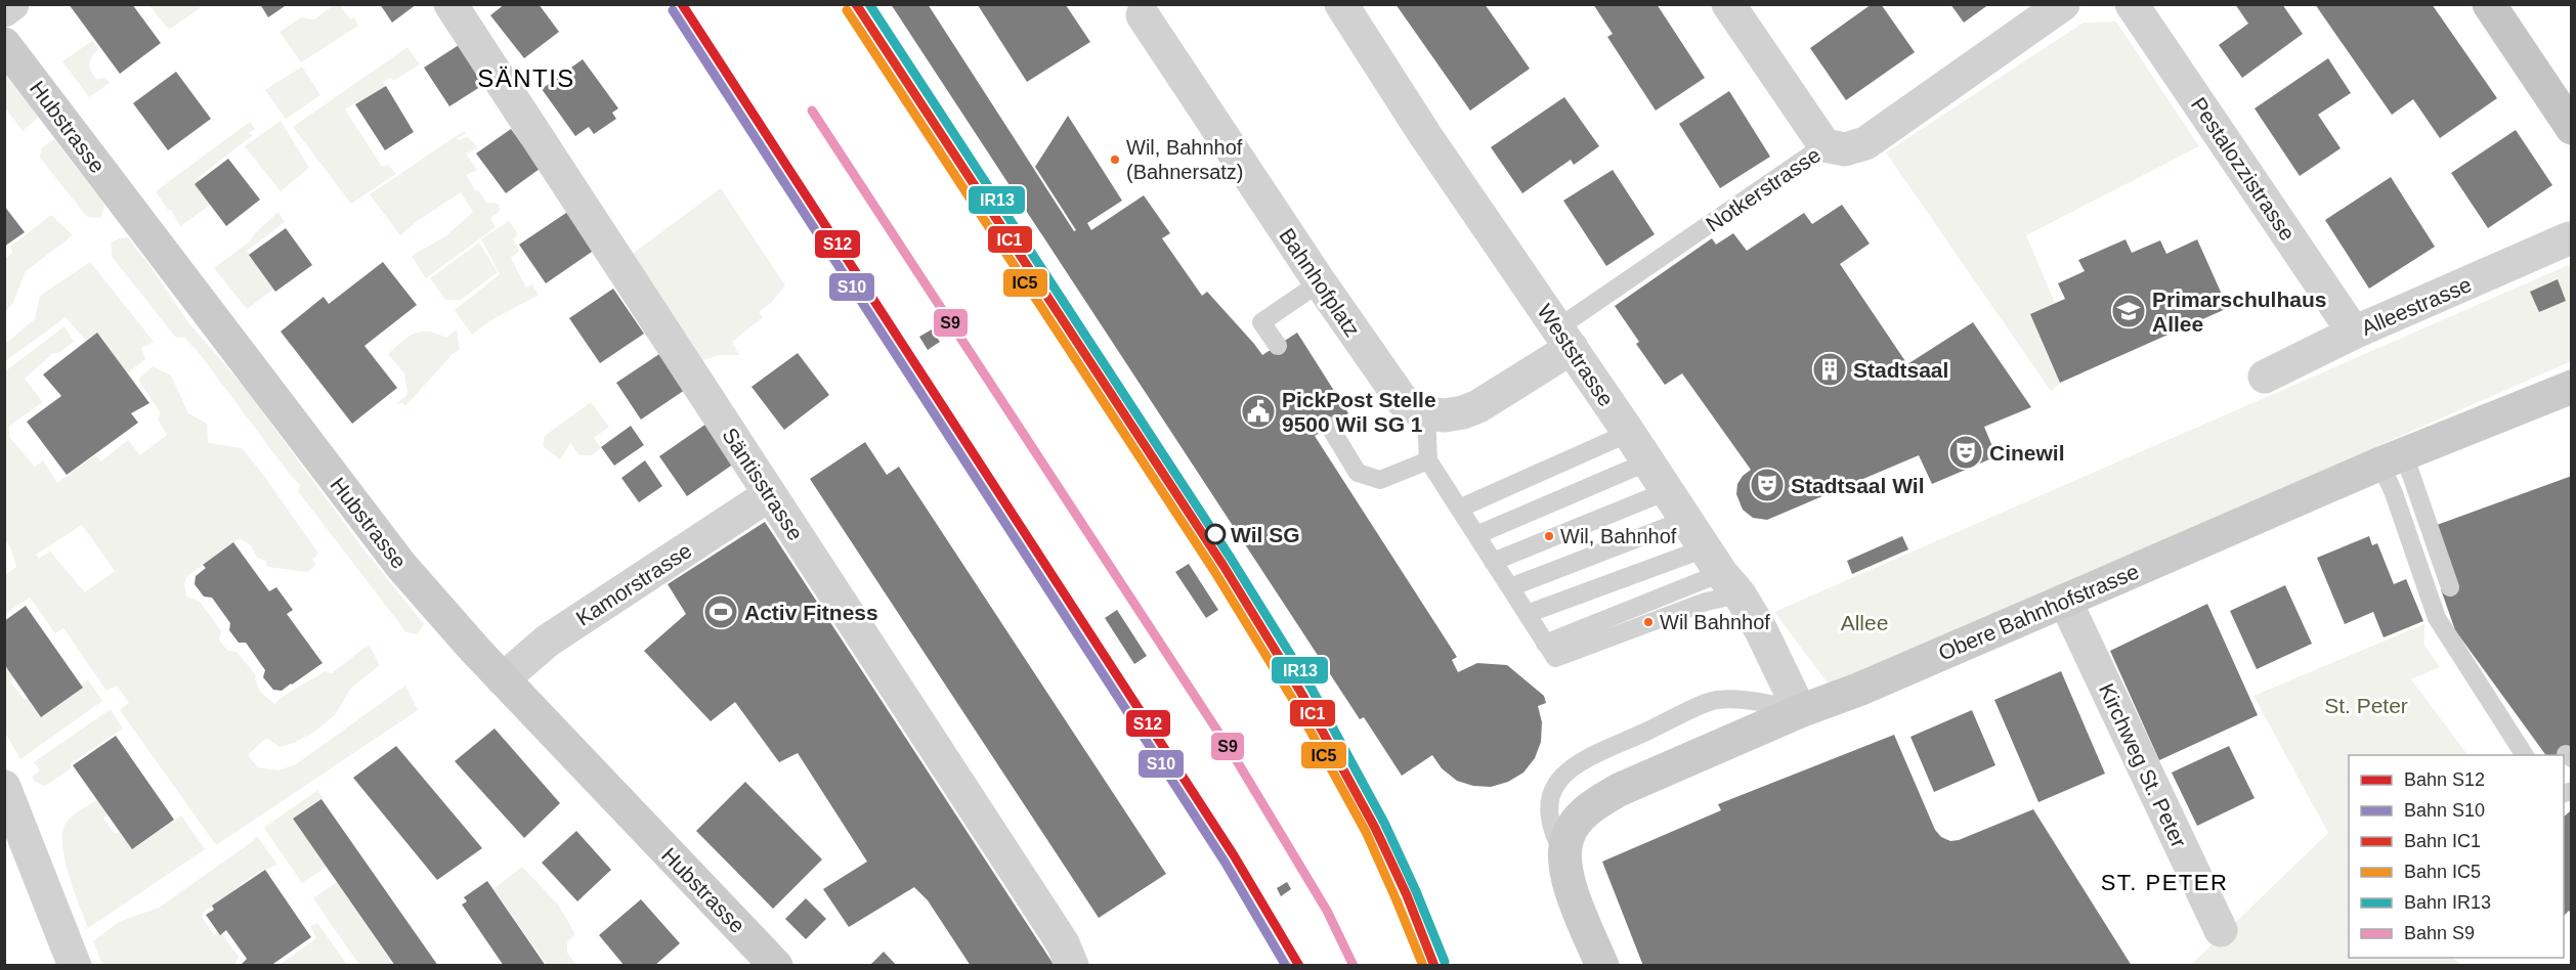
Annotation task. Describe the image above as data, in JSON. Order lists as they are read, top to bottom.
{
  "streets": {
    "street": [
      "Hubstrasse",
      "Pestalozzistrasse",
      "Notkerstrasse",
      "Bahnhofplatz",
      "Alleestrasse",
      "Weststrasse",
      "Säntisstrasse",
      "Kamorstrasse",
      "Obere Bahnhofstrasse",
      "Kirchweg St. Peter"
    ]
  },
  "crossings": [
    ["Hubstrasse", "Kamorstrasse"],
    ["Pestalozzistrasse", "Alleestrasse"],
    ["Notkerstrasse", "Weststrasse"],
    ["Weststrasse", "Obere Bahnhofstrasse"],
    ["Säntisstrasse", "Kamorstrasse"],
    ["Obere Bahnhofstrasse", "Kirchweg St. Peter"]
  ],
  "districts": ["SÄNTIS", "ST. PETER"],
  "parks": ["Allee", "St. Peter"],
  "places": {
    "other": [
      "Wil, Bahnhof (Bahnersatz)",
      "Wil SG",
      "Wil, Bahnhof",
      "Wil Bahnhof"
    ],
    "school or university": ["Primarschulhaus Allee"],
    "building": ["Stadtsaal"],
    "public building": ["PickPost Stelle 9500 Wil SG 1"],
    "theatre": ["Cinewil", "Stadtsaal Wil"],
    "sports": ["Activ Fitness"]
  },
  "lines": [
    "rail line S12",
    "rail line IC1",
    "rail line IR13",
    "rail line S10",
    "rail line IC5",
    "rail line S9"
  ],
  "legend": [
    "Bahn S12",
    "Bahn S10",
    "Bahn IC1",
    "Bahn IC5",
    "Bahn IR13",
    "Bahn S9"
  ]
}
